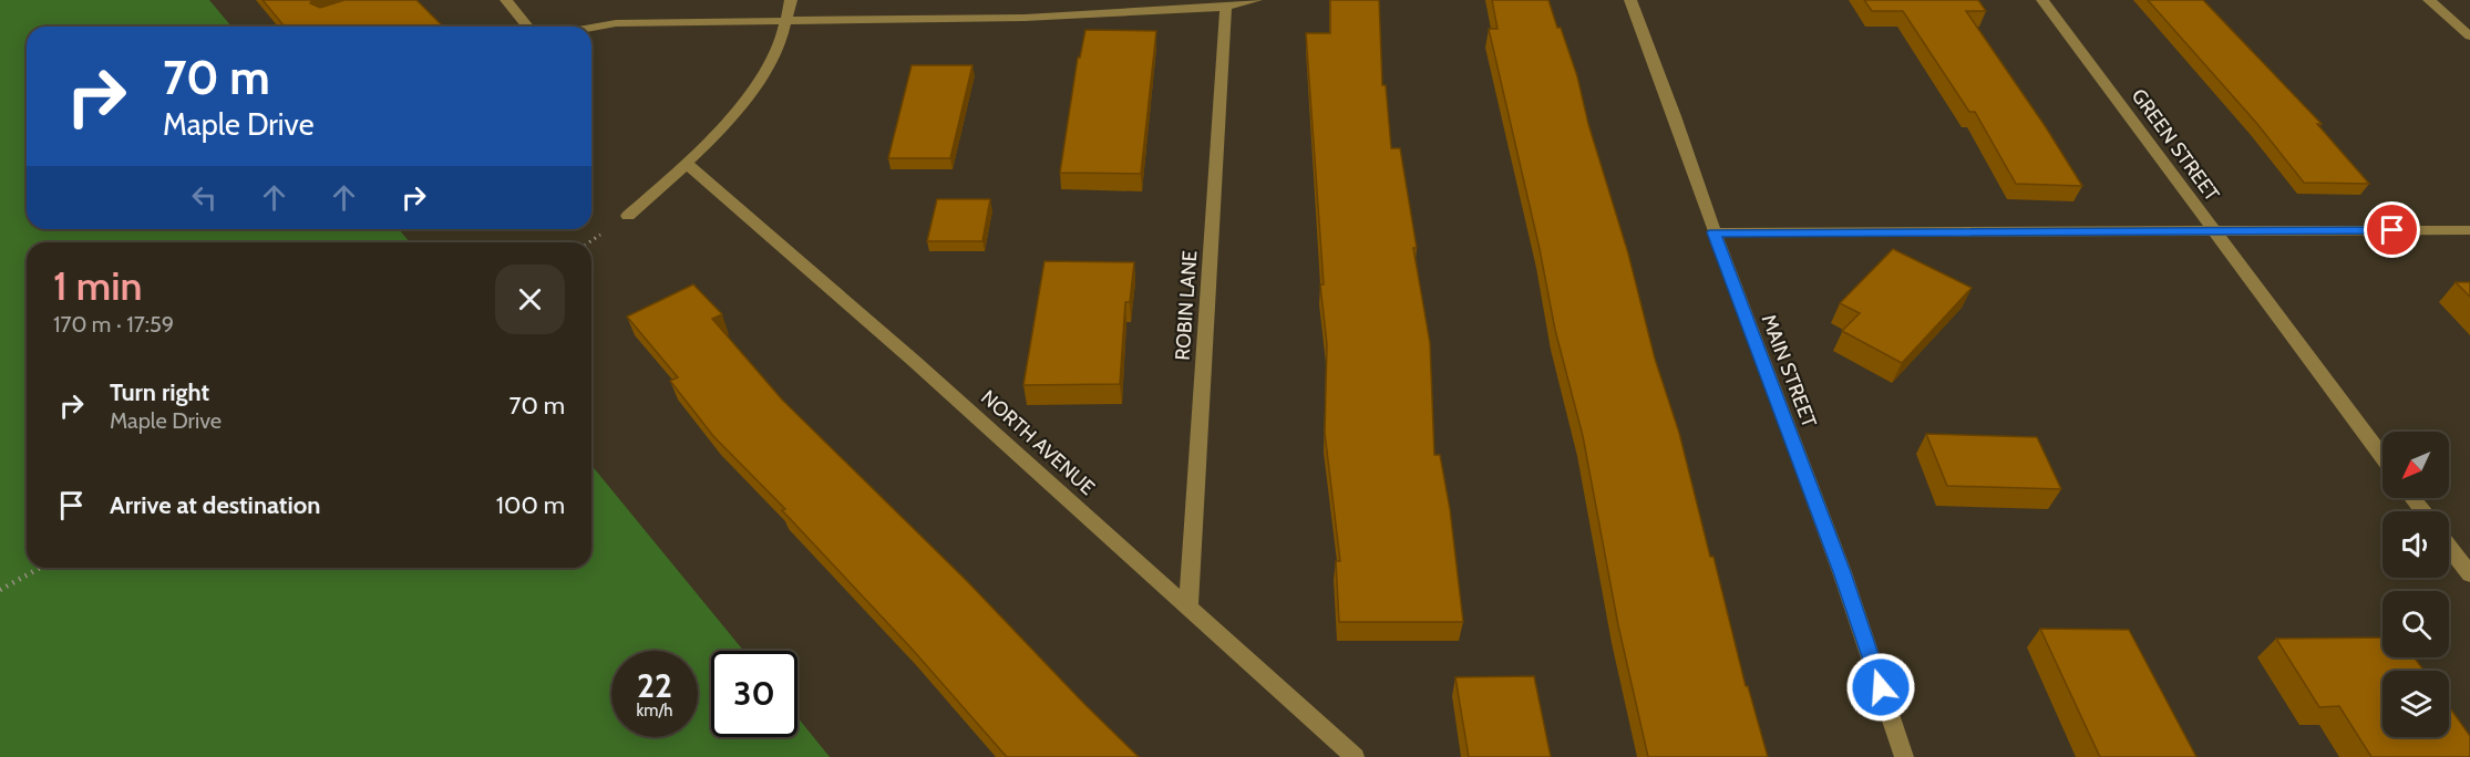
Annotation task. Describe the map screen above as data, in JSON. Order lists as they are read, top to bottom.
{
  "streets": {
    "street": [
      "GREEN STREET",
      "ROBIN LANE",
      "MAIN STREET",
      "NORTH AVENUE"
    ]
  },
  "crossings": [
    ["ROBIN LANE", "NORTH AVENUE"]
  ],
  "north": "bottom left",
  "page": {
    "turn": ["70 m", "Maple Drive"],
    "heading": ["1 min", "170 m · 17:59"],
    "list": [
      {
        "name": "Turn right",
        "note": "Maple Drive",
        "value": "70 m"
      },
      {
        "name": "Arrive at destination",
        "value": "100 m"
      }
    ],
    "speed": "22 km/h",
    "limit": "30"
  }
}
